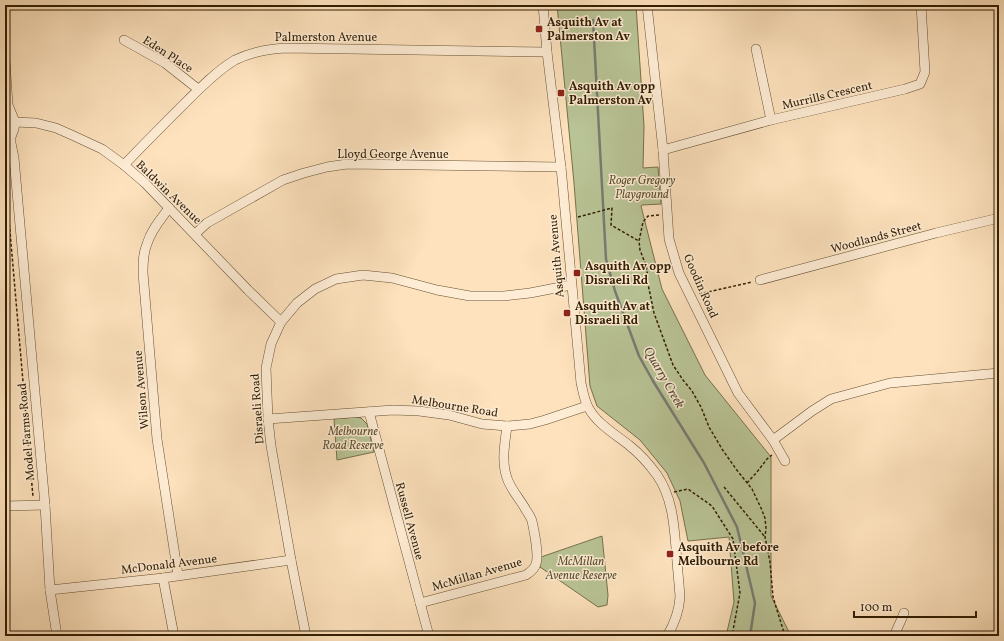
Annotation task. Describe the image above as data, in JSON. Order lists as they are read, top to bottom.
{
  "streets": {
    "street": [
      "Palmerston Avenue",
      "Eden Place",
      "Murrills Crescent",
      "Lloyd George Avenue",
      "Baldwin Avenue",
      "Woodlands Street",
      "Asquith Avenue",
      "Goodin Road",
      "Wilson Avenue",
      "Melbourne Road",
      "Disraeli Road",
      "Model Farms Road",
      "Russell Avenue",
      "McDonald Avenue",
      "McMillan Avenue"
    ]
  },
  "crossings": [
    ["Palmerston Avenue", "Eden Place"],
    ["Palmerston Avenue", "Baldwin Avenue"],
    ["Palmerston Avenue", "Asquith Avenue"],
    ["Murrills Crescent", "Goodin Road"],
    ["Lloyd George Avenue", "Baldwin Avenue"],
    ["Lloyd George Avenue", "Asquith Avenue"],
    ["Baldwin Avenue", "Wilson Avenue"],
    ["Baldwin Avenue", "Disraeli Road"],
    ["Baldwin Avenue", "Model Farms Road"],
    ["Asquith Avenue", "Melbourne Road"],
    ["Asquith Avenue", "Disraeli Road"],
    ["Wilson Avenue", "McDonald Avenue"],
    ["Melbourne Road", "Disraeli Road"],
    ["Melbourne Road", "Russell Avenue"],
    ["Melbourne Road", "McMillan Avenue"],
    ["Disraeli Road", "McDonald Avenue"],
    ["Model Farms Road", "McDonald Avenue"],
    ["Russell Avenue", "McMillan Avenue"]
  ],
  "water": ["Quarry Creek"],
  "parks": ["Roger Gregory Playground", "Melbourne Road Reserve", "McMillan Avenue Reserve"],
  "places": {
    "transit": [
      "Asquith Av at Palmerston Av",
      "Asquith Av opp Palmerston Av",
      "Asquith Av opp Disraeli Rd",
      "Asquith Av at Disraeli Rd",
      "Asquith Av before Melbourne Rd"
    ]
  },
  "scale_bar": "100 m"
}
